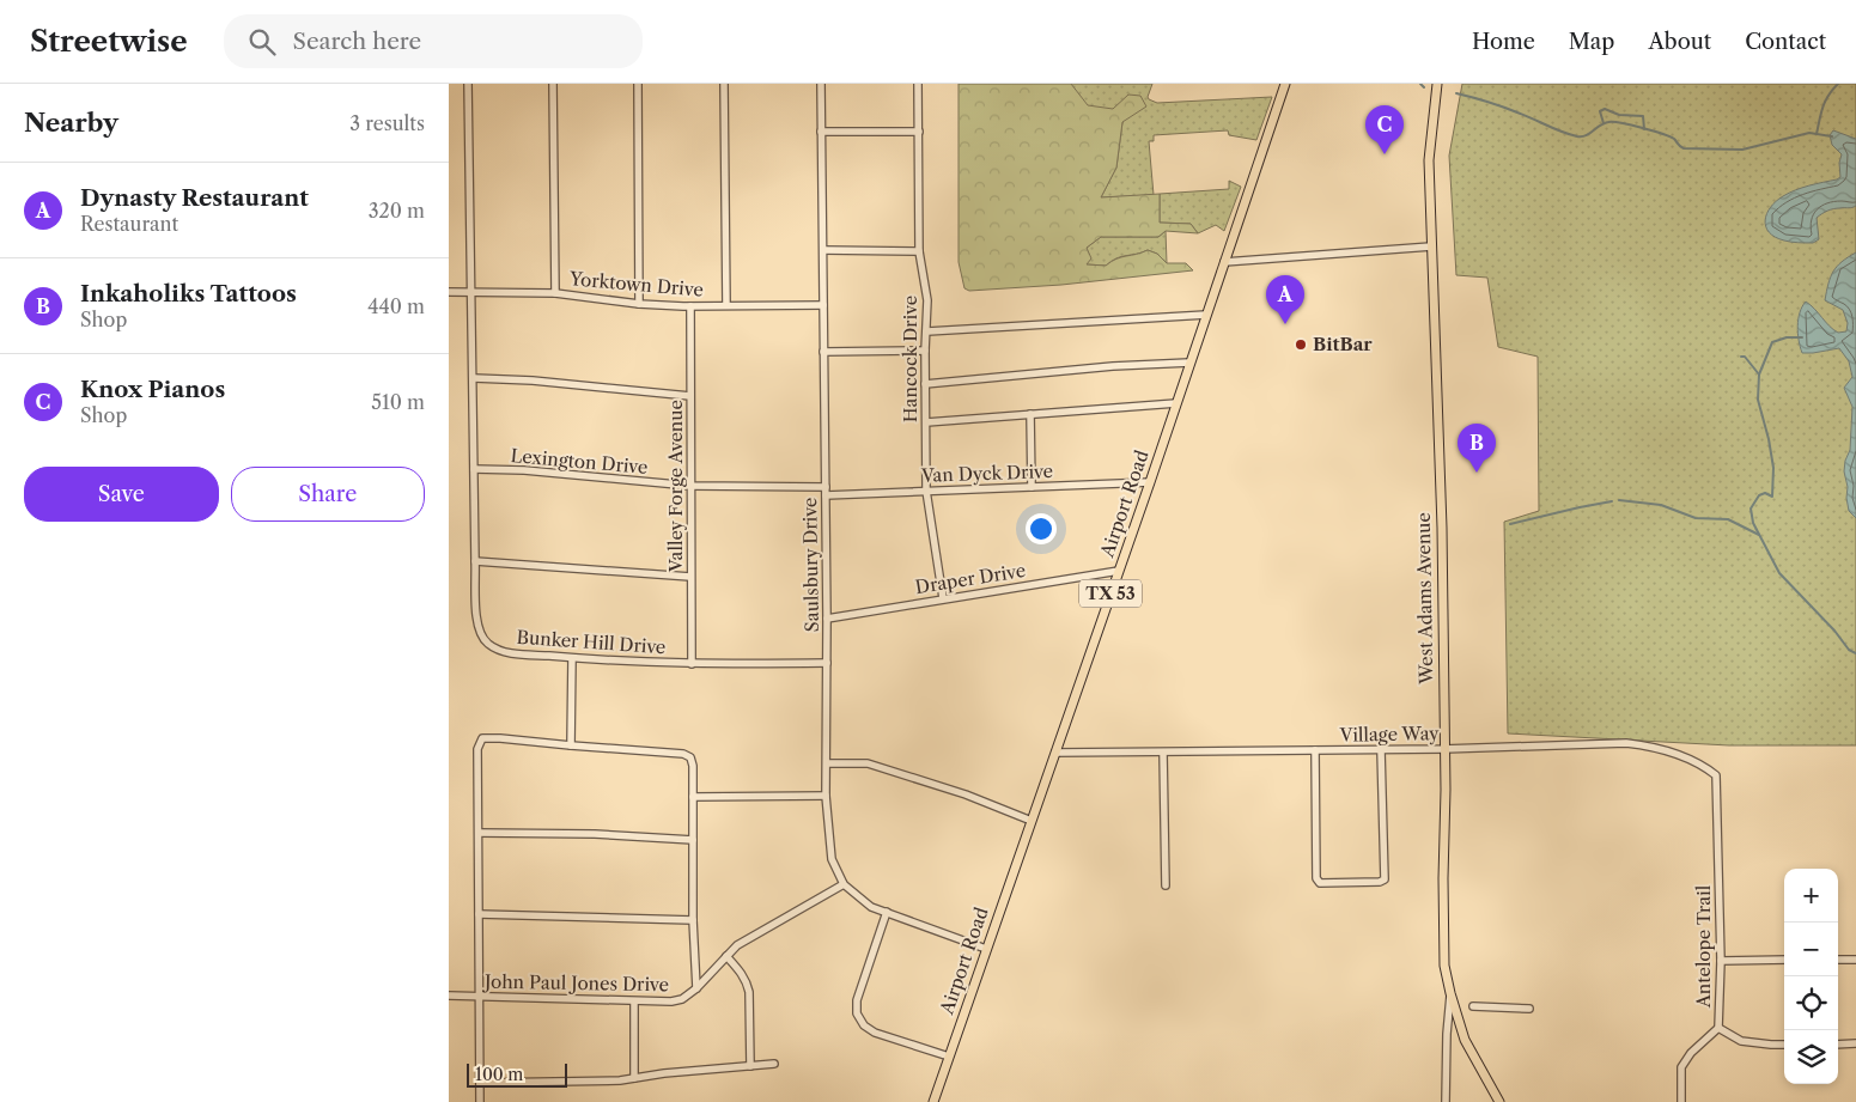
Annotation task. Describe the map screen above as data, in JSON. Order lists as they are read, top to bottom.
{
  "streets": {
    "main road": ["Airport Road", "TX 53", "West Adams Avenue"],
    "street": [
      "Yorktown Drive",
      "Hancock Drive",
      "Lexington Drive",
      "Van Dyck Drive",
      "Valley Forge Avenue",
      "Saulsbury Drive",
      "Draper Drive",
      "Bunker Hill Drive",
      "Village Way",
      "Antelope Trail",
      "John Paul Jones Drive"
    ]
  },
  "crossings": [
    ["Yorktown Drive", "Valley Forge Avenue"],
    ["Yorktown Drive", "Saulsbury Drive"],
    ["Yorktown Drive", "Bunker Hill Drive"],
    ["Hancock Drive", "Van Dyck Drive"],
    ["Hancock Drive", "Draper Drive"],
    ["Lexington Drive", "Valley Forge Avenue"],
    ["Lexington Drive", "Saulsbury Drive"],
    ["Lexington Drive", "Bunker Hill Drive"],
    ["Van Dyck Drive", "Airport Road"],
    ["Van Dyck Drive", "Saulsbury Drive"],
    ["Valley Forge Avenue", "Bunker Hill Drive"],
    ["Airport Road", "Saulsbury Drive"],
    ["Airport Road", "Draper Drive"],
    ["Airport Road", "Village Way"],
    ["Saulsbury Drive", "Draper Drive"],
    ["Saulsbury Drive", "Bunker Hill Drive"],
    ["Saulsbury Drive", "John Paul Jones Drive"],
    ["West Adams Avenue", "Village Way"],
    ["Village Way", "Antelope Trail"]
  ],
  "places": ["BitBar"],
  "scale_bar": "100 m",
  "page": {
    "header": "Streetwise",
    "search": "Search here",
    "nav": [
      "Home",
      "Map",
      "About",
      "Contact"
    ],
    "heading": ["Nearby", "3 results"],
    "pins": ["C", "A", "B"],
    "list": [
      {
        "mark": "A",
        "name": "Dynasty Restaurant",
        "note": "Restaurant",
        "value": "320 m"
      },
      {
        "mark": "B",
        "name": "Inkaholiks Tattoos",
        "note": "Shop",
        "value": "440 m"
      },
      {
        "mark": "C",
        "name": "Knox Pianos",
        "note": "Shop",
        "value": "510 m"
      }
    ],
    "buttons": ["Save", "Share"],
    "map_buttons": ["+", "−"],
    "scale": "100 m"
  }
}
